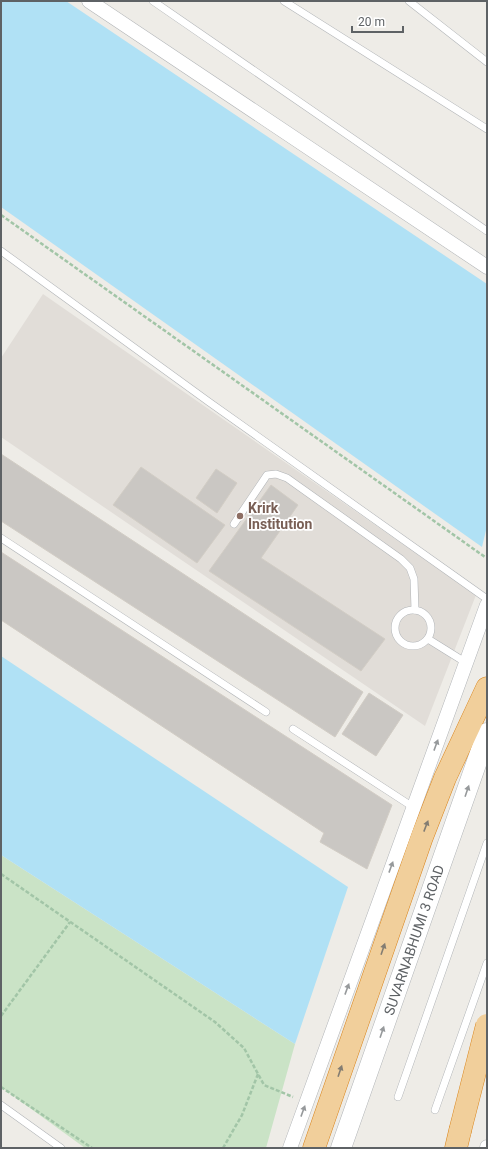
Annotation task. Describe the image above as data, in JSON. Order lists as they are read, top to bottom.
{
  "streets": {
    "main road": ["SUVARNABHUMI 3 ROAD"]
  },
  "one_way": ["SUVARNABHUMI 3 ROAD"],
  "places": ["Krirk Institution"],
  "scale_bar": "20 m"
}
